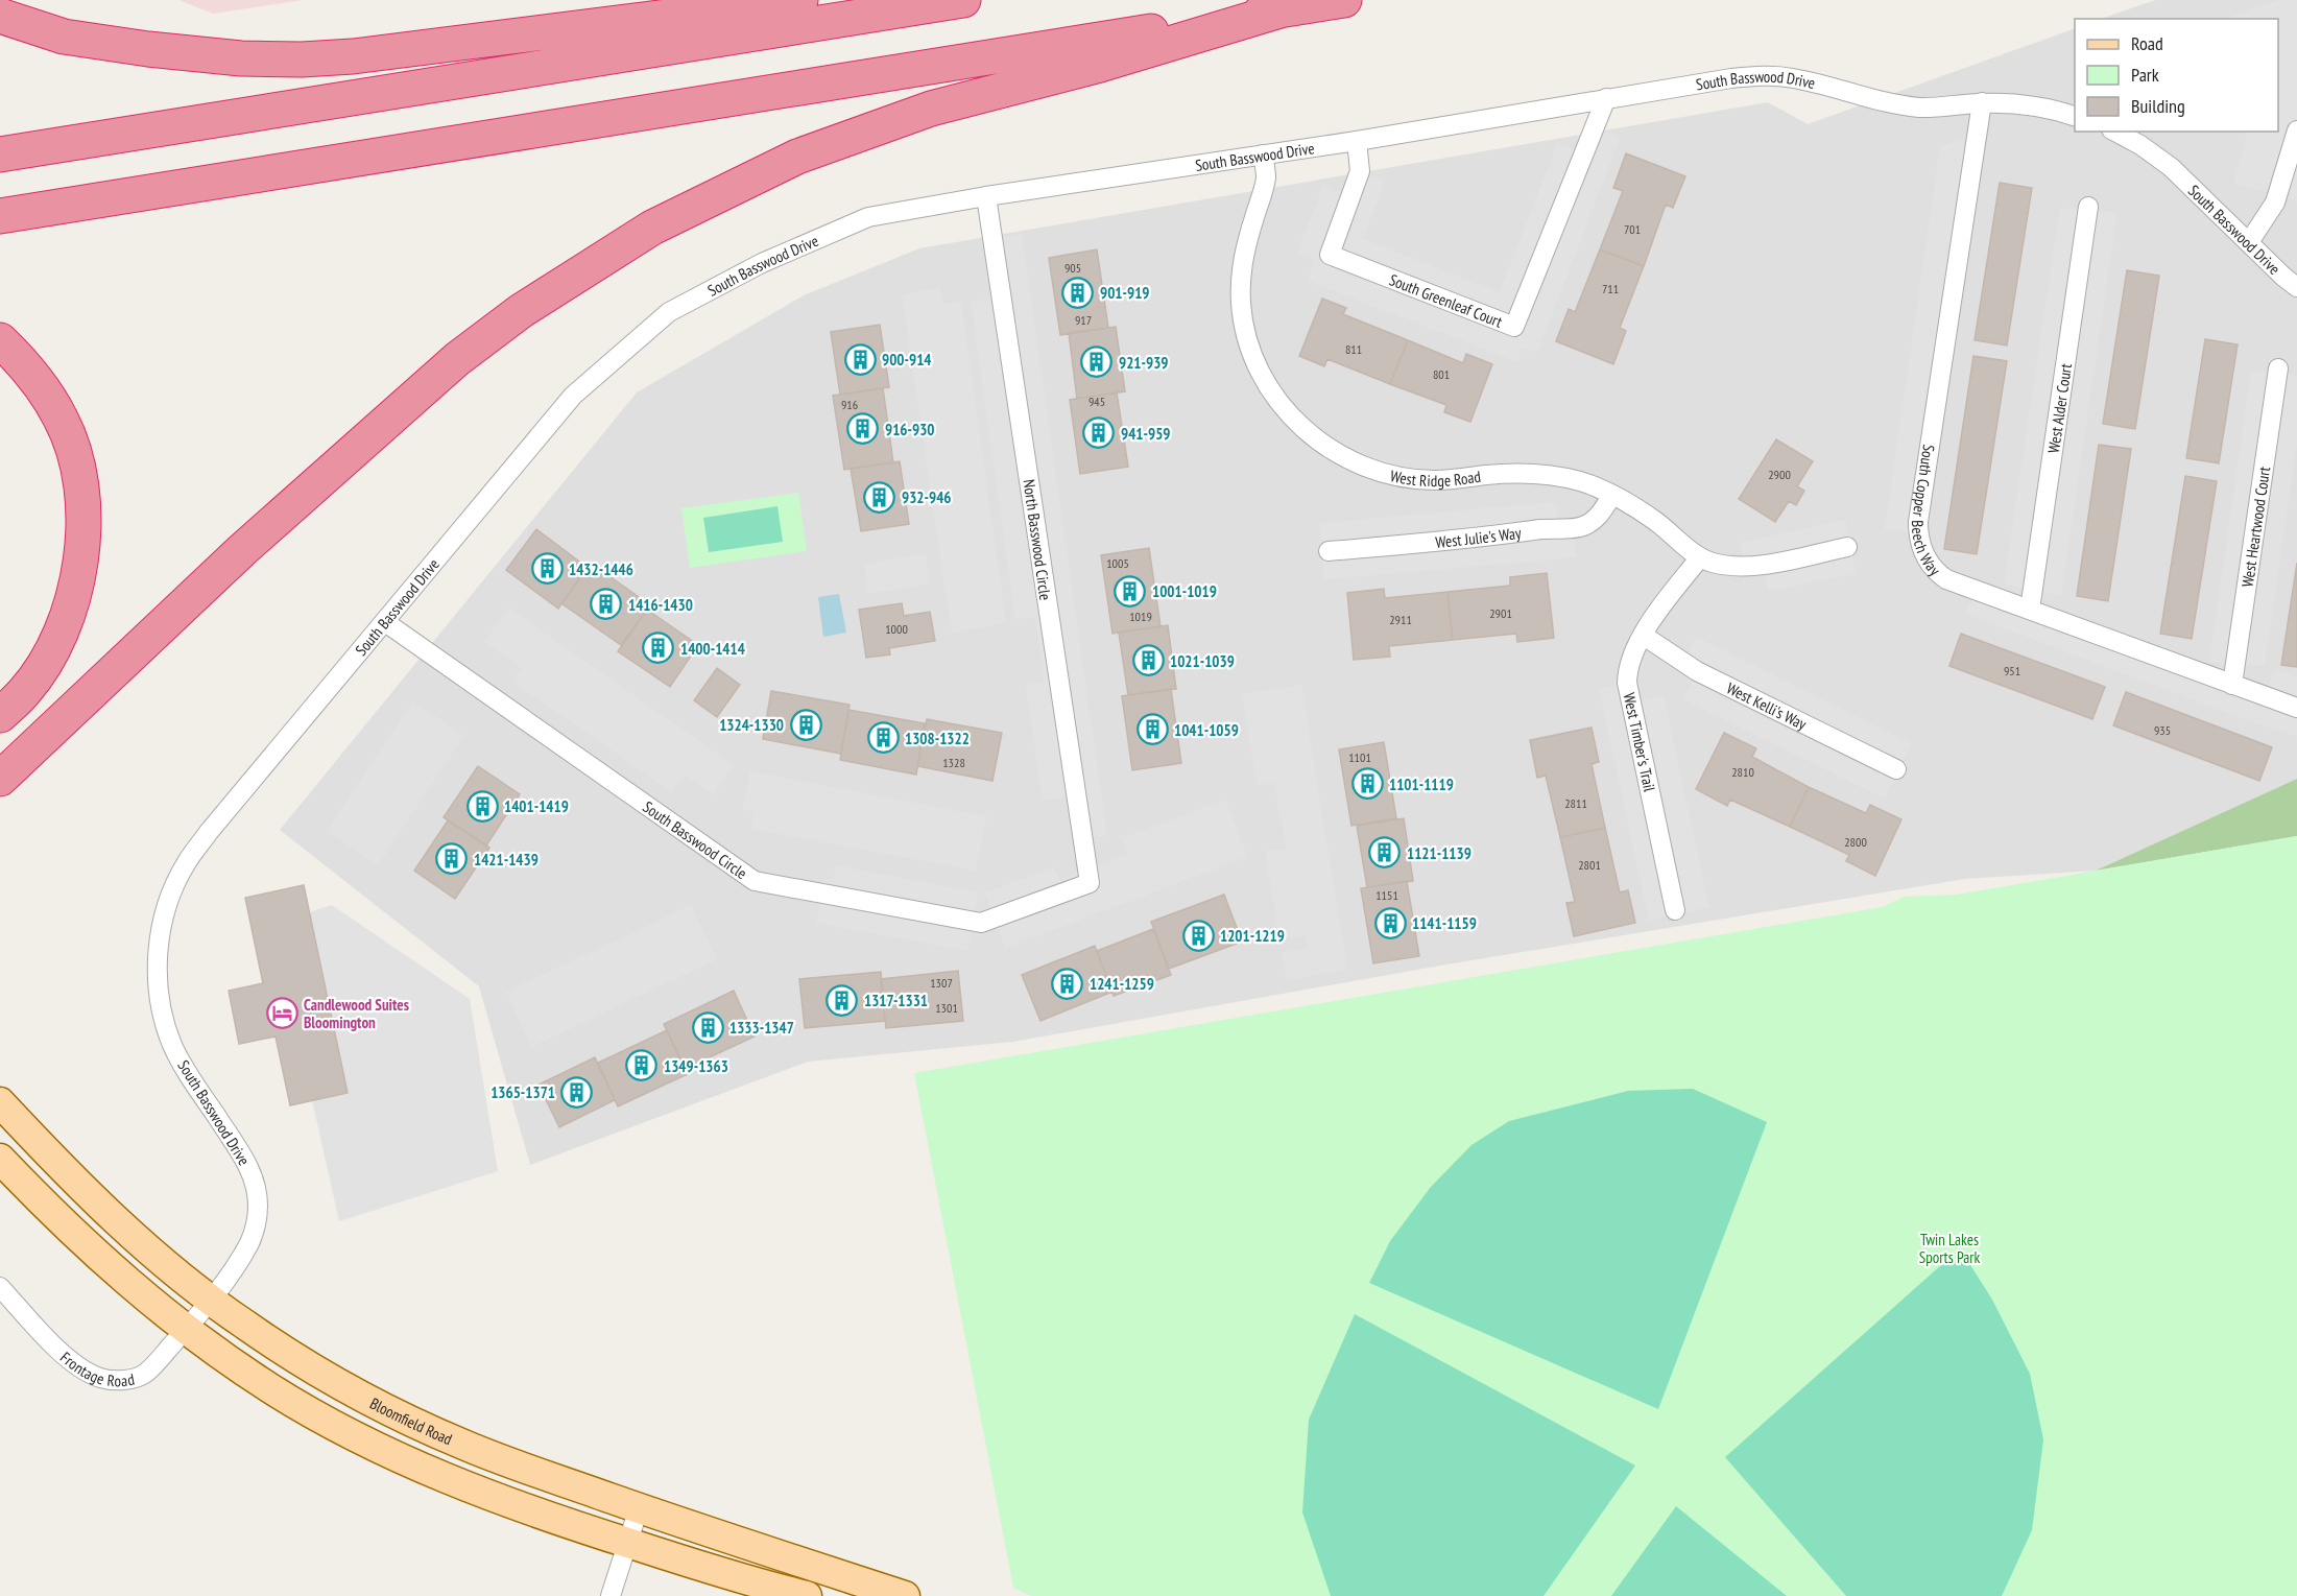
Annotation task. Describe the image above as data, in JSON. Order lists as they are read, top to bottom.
{
  "streets": {
    "main road": ["Bloomfield Road"],
    "street": [
      "South Basswood Drive",
      "South Greenleaf Court",
      "West Alder Court",
      "West Ridge Road",
      "South Copper Beech Way",
      "West Heartwood Court",
      "West Julie's Way",
      "North Basswood Circle",
      "West Kelli's Way",
      "West Timber's Trail",
      "South Basswood Circle",
      "Frontage Road"
    ]
  },
  "crossings": [
    ["South Basswood Drive", "South Greenleaf Court"],
    ["South Basswood Drive", "West Ridge Road"],
    ["South Basswood Drive", "South Copper Beech Way"],
    ["South Basswood Drive", "North Basswood Circle"],
    ["South Basswood Drive", "South Basswood Circle"],
    ["South Basswood Drive", "Frontage Road"],
    ["South Basswood Drive", "Bloomfield Road"],
    ["West Alder Court", "South Copper Beech Way"],
    ["West Ridge Road", "West Julie's Way"],
    ["West Ridge Road", "West Timber's Trail"],
    ["South Copper Beech Way", "West Heartwood Court"],
    ["North Basswood Circle", "South Basswood Circle"],
    ["West Kelli's Way", "West Timber's Trail"],
    ["Frontage Road", "Bloomfield Road"]
  ],
  "parks": ["Twin Lakes Sports Park"],
  "places": {
    "building": [
      "901-919",
      "900-914",
      "921-939",
      "916-930",
      "941-959",
      "932-946",
      "1432-1446",
      "1001-1019",
      "1416-1430",
      "1400-1414",
      "1021-1039",
      "1324-1330",
      "1041-1059",
      "1308-1322",
      "1101-1119",
      "1401-1419",
      "1121-1139",
      "1421-1439",
      "1141-1159",
      "1201-1219",
      "1241-1259",
      "1317-1331",
      "1333-1347",
      "1349-1363",
      "1365-1371"
    ],
    "hotel": ["Candlewood Suites Bloomington"]
  },
  "house_numbers": [
    "701",
    "905",
    "711",
    "917",
    "811",
    "801",
    "945",
    "916",
    "2900",
    "1005",
    "2901",
    "1019",
    "2911",
    "1000",
    "951",
    "935",
    "1101",
    "1328",
    "2810",
    "2811",
    "2800",
    "2801",
    "1151",
    "1307",
    "1301"
  ],
  "legend": ["Road", "Park", "Building"]
}
